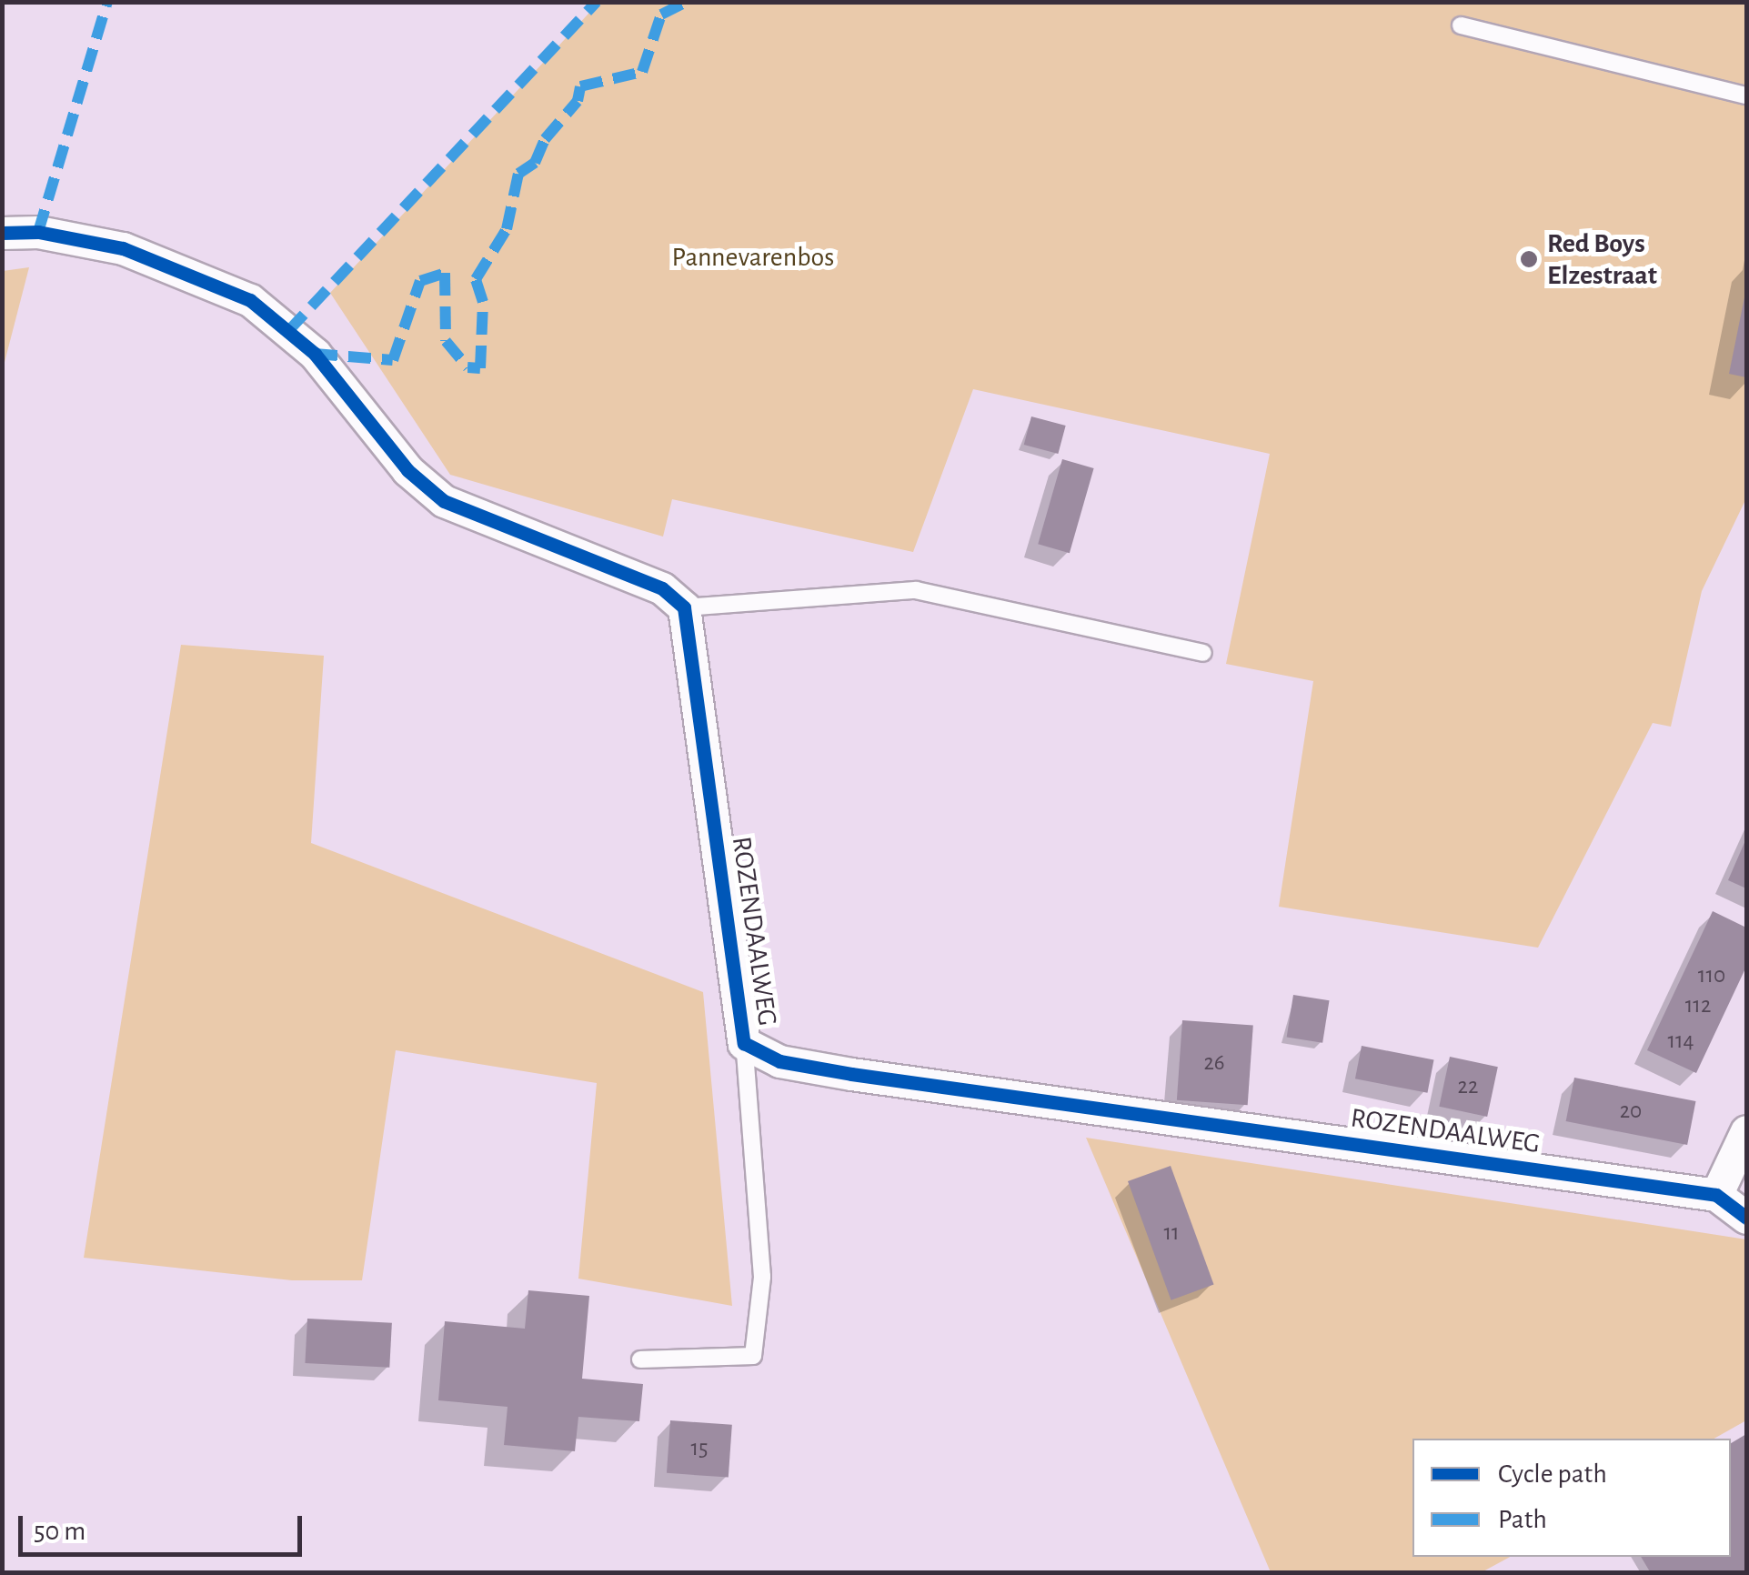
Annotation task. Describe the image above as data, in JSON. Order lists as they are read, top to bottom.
{
  "streets": {
    "street": ["ROZENDAALWEG"]
  },
  "parks": ["Pannevarenbos"],
  "places": ["Red Boys Elzestraat"],
  "house_numbers": [
    "110",
    "112",
    "114",
    "26",
    "22",
    "20",
    "11",
    "15"
  ],
  "legend": ["Cycle path", "Path"],
  "scale_bar": "50 m"
}
